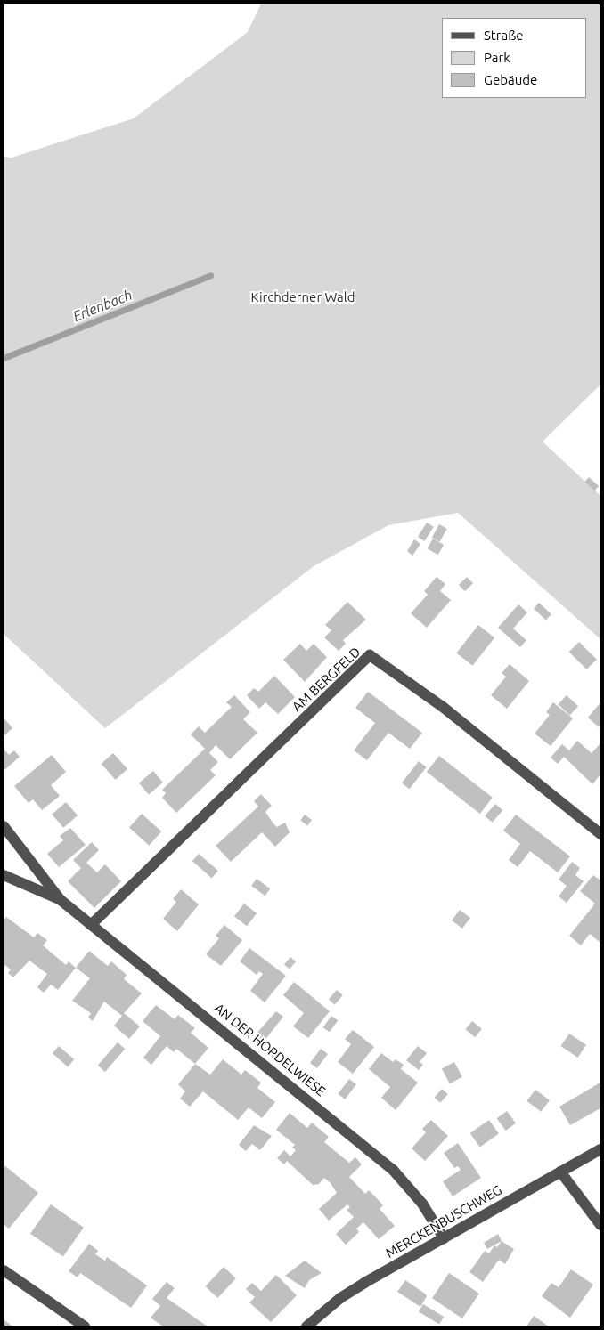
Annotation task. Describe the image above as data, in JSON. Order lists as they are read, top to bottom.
{
  "streets": {
    "street": ["AM BERGFELD", "AN DER HORDELWIESE", "MERCKENBUSCHWEG"]
  },
  "crossings": [
    ["AM BERGFELD", "AN DER HORDELWIESE"],
    ["AN DER HORDELWIESE", "MERCKENBUSCHWEG"]
  ],
  "water": ["Erlenbach"],
  "parks": ["Kirchderner Wald"],
  "legend": ["Straße", "Park", "Gebäude"]
}
